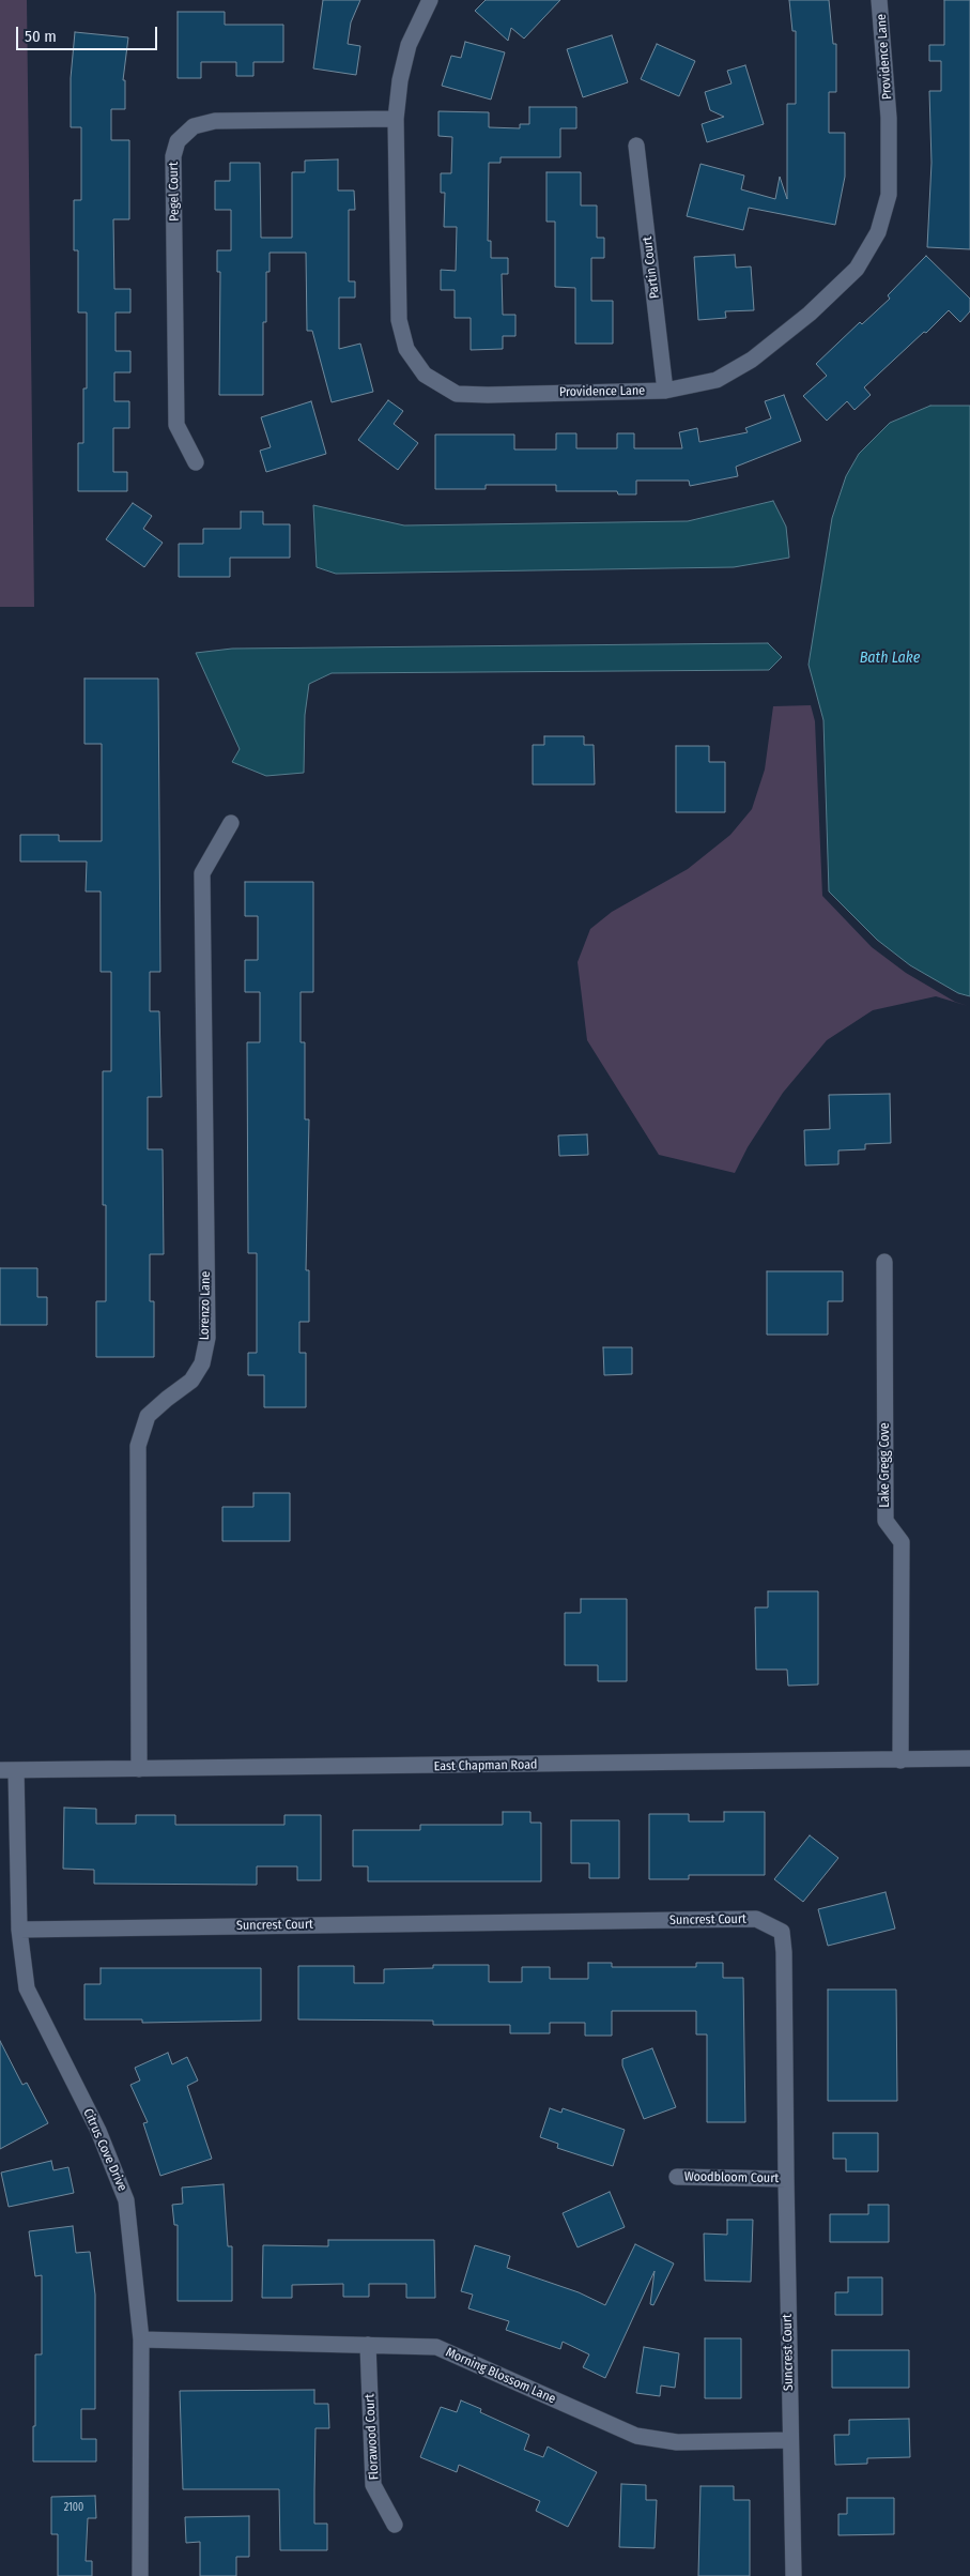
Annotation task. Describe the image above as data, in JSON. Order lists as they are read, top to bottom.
{
  "streets": {
    "street": [
      "Providence Lane",
      "Pegel Court",
      "Partin Court",
      "Lorenzo Lane",
      "Lake Gregg Cove",
      "East Chapman Road",
      "Suncrest Court",
      "Citrus Cove Drive",
      "Woodbloom Court",
      "Morning Blossom Lane",
      "Florawood Court"
    ]
  },
  "crossings": [
    ["Providence Lane", "Pegel Court"],
    ["Providence Lane", "Partin Court"],
    ["Lorenzo Lane", "East Chapman Road"],
    ["Lake Gregg Cove", "East Chapman Road"],
    ["East Chapman Road", "Citrus Cove Drive"],
    ["Suncrest Court", "Citrus Cove Drive"],
    ["Suncrest Court", "Woodbloom Court"],
    ["Suncrest Court", "Morning Blossom Lane"],
    ["Citrus Cove Drive", "Morning Blossom Lane"],
    ["Morning Blossom Lane", "Florawood Court"]
  ],
  "water": ["Bath Lake"],
  "house_numbers": ["2100"],
  "scale_bar": "50 m"
}
